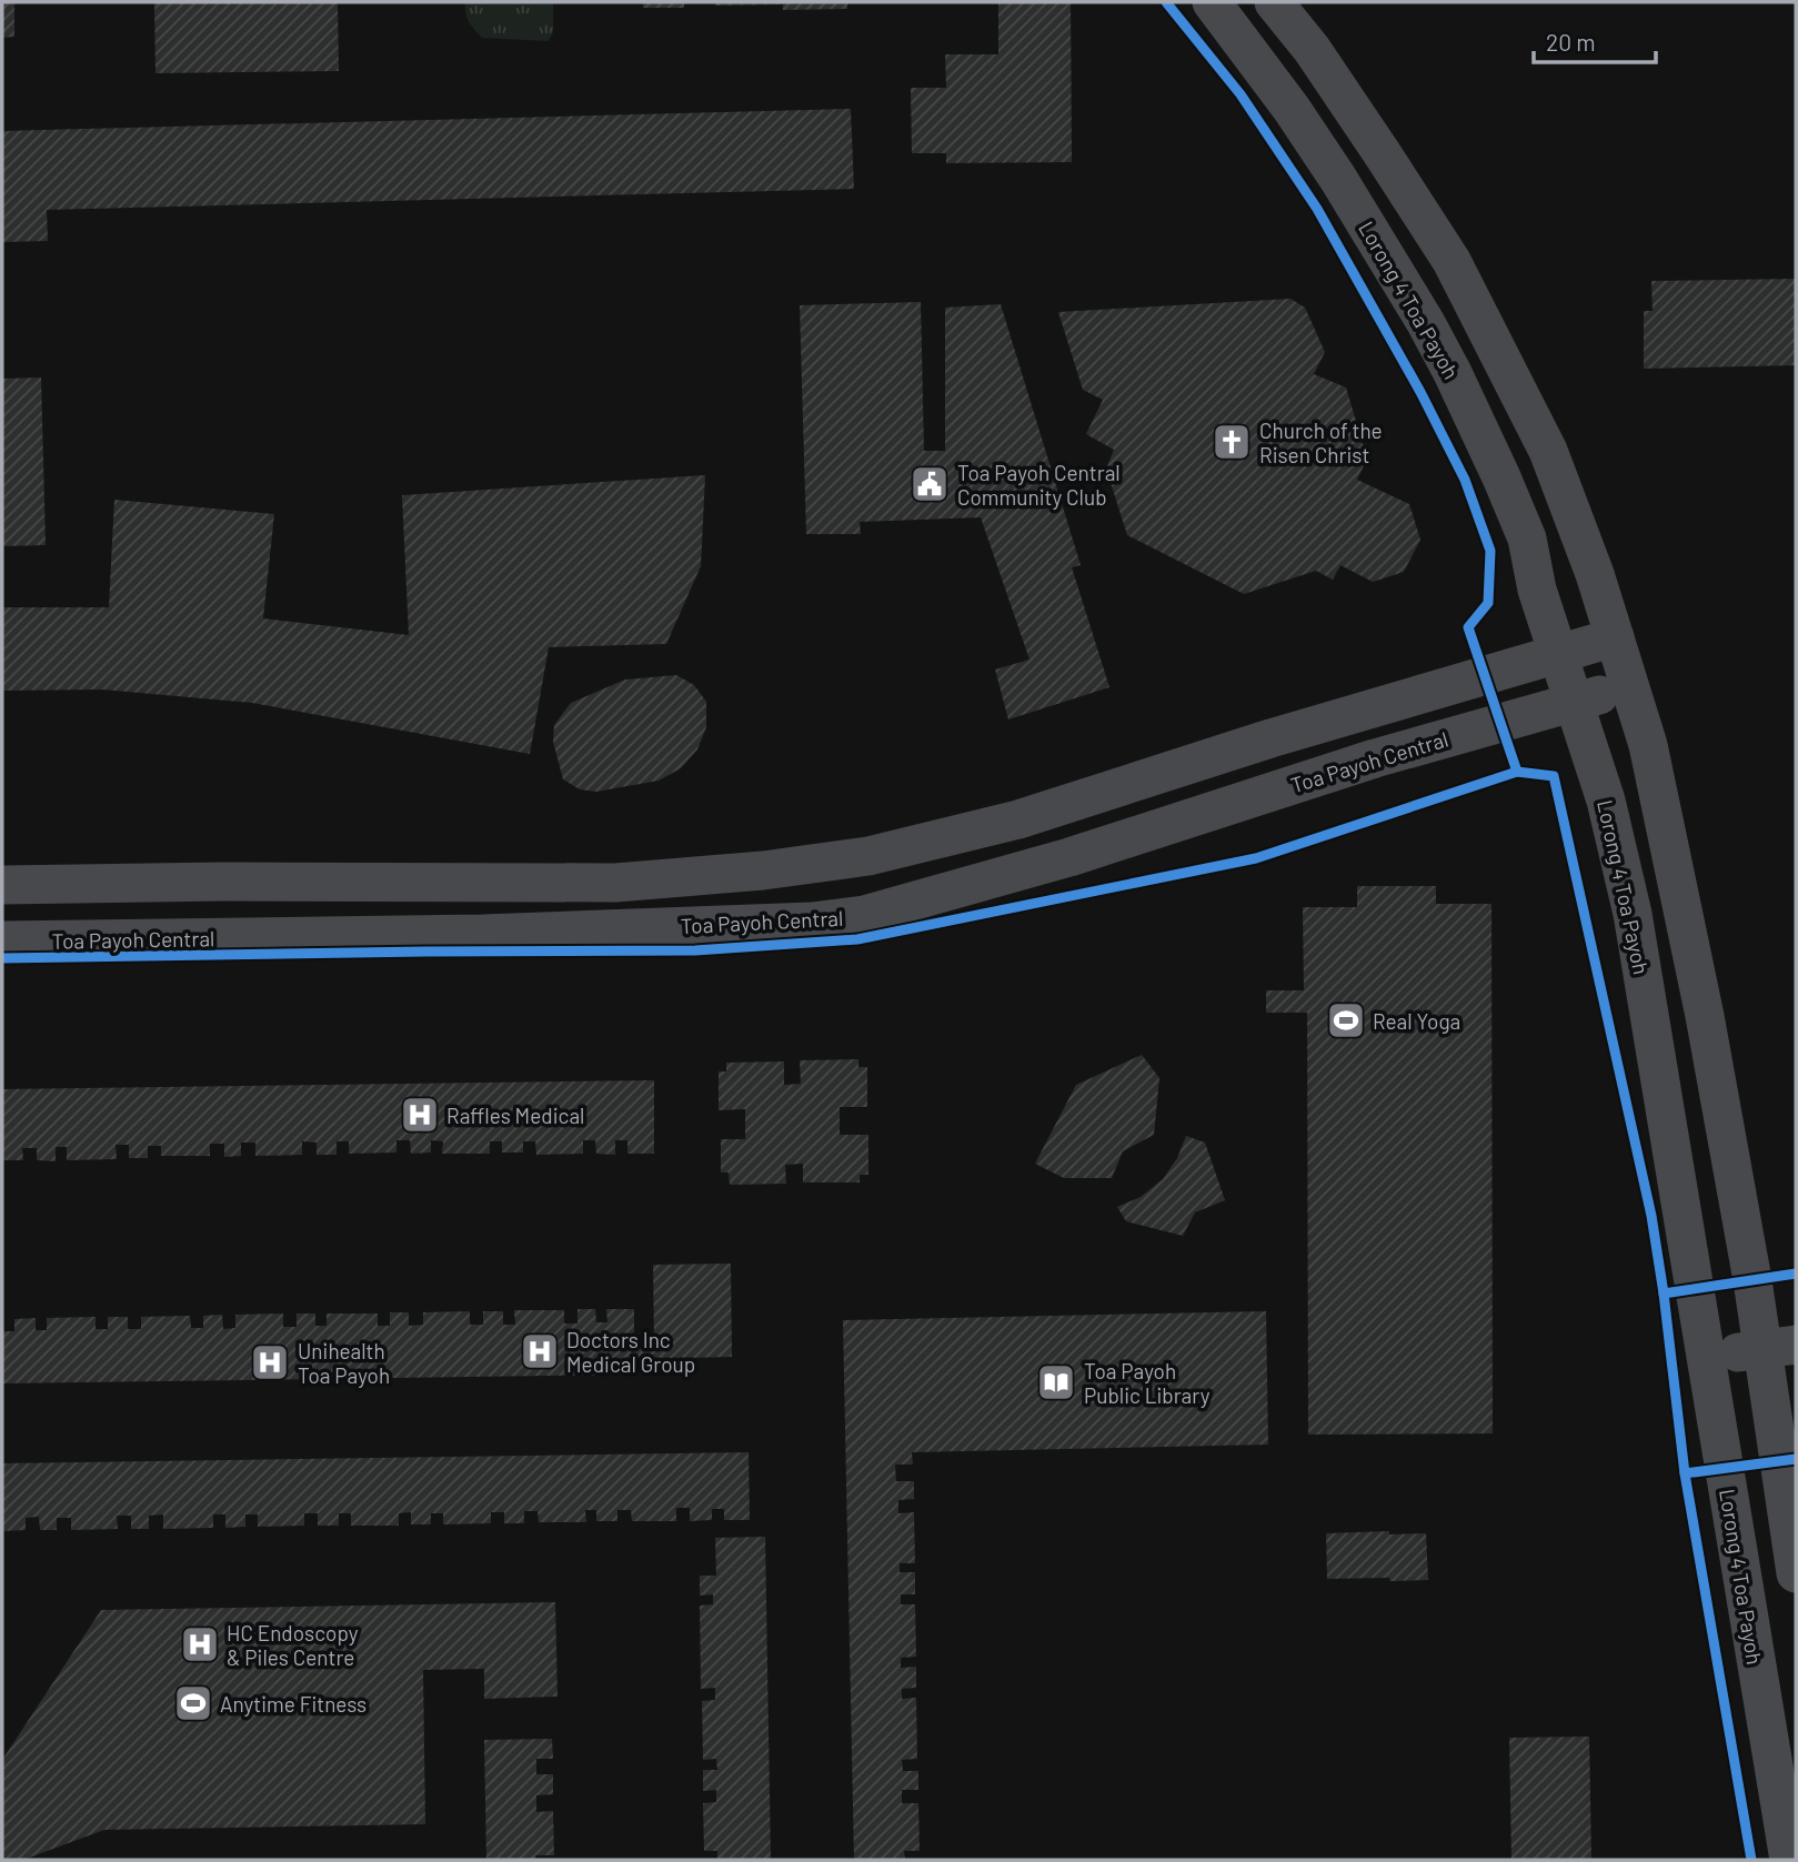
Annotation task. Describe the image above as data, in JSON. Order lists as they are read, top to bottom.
{
  "streets": {
    "street": ["Lorong 4 Toa Payoh", "Toa Payoh Central"]
  },
  "crossings": [
    ["Lorong 4 Toa Payoh", "Toa Payoh Central"]
  ],
  "places": {
    "church": ["Church of the Risen Christ"],
    "public building": ["Toa Payoh Central Community Club"],
    "sports": ["Real Yoga", "Anytime Fitness"],
    "hospital": [
      "Raffles Medical",
      "Doctors Inc Medical Group",
      "Unihealth Toa Payoh",
      "HC Endoscopy & Piles Centre"
    ],
    "library": ["Toa Payoh Public Library"]
  },
  "scale_bar": "20 m"
}
